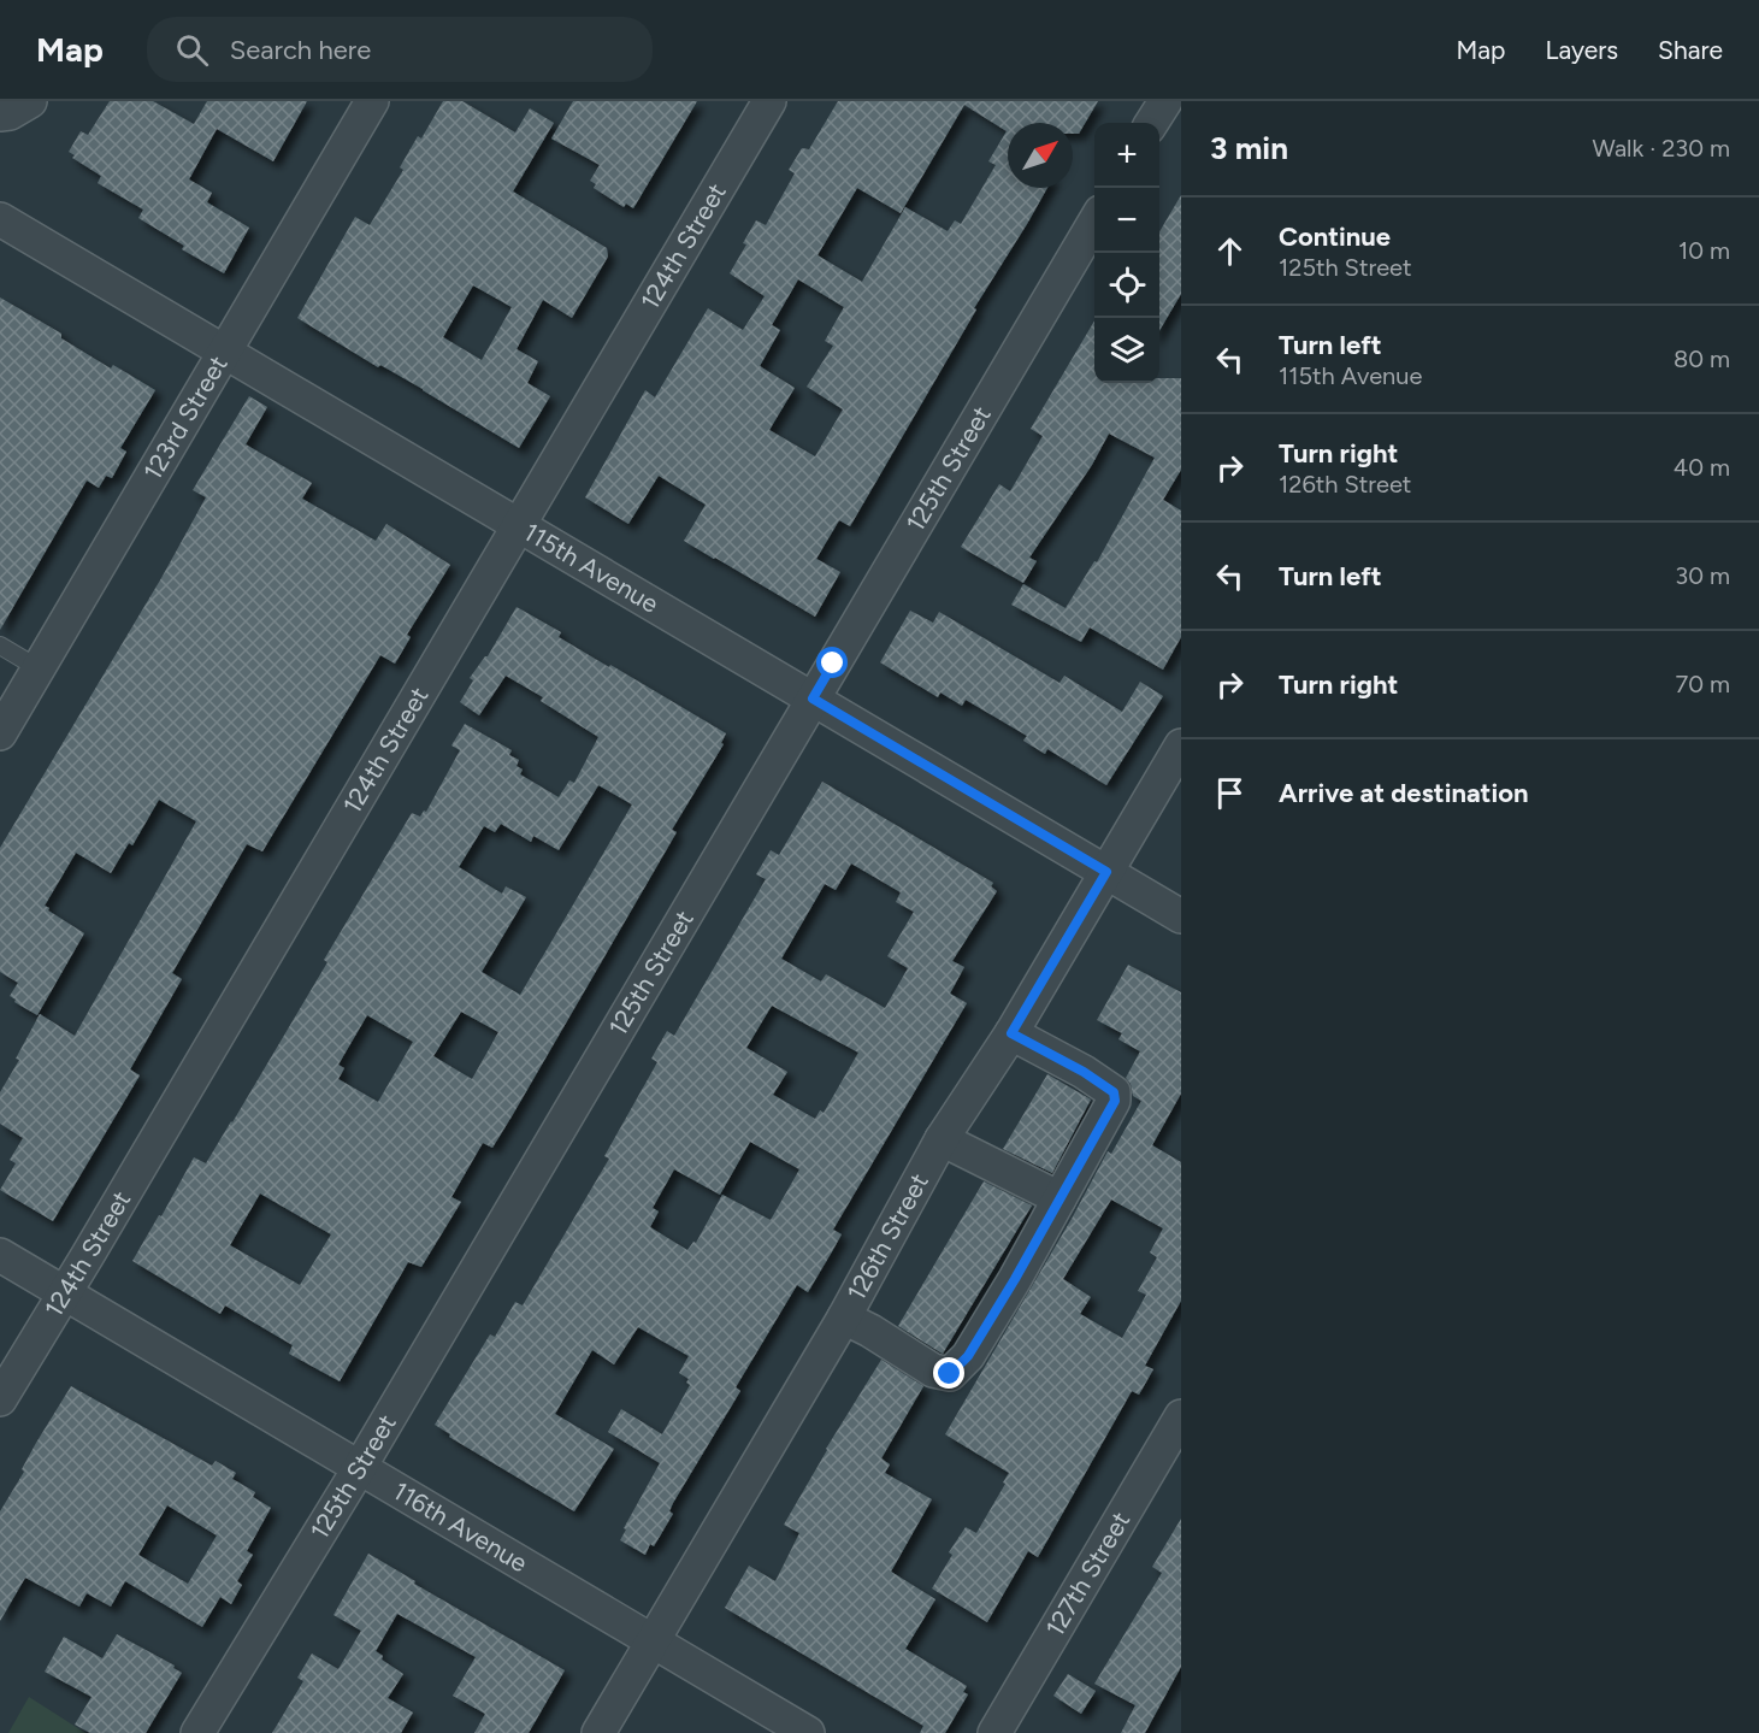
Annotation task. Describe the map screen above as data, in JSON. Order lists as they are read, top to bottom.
{
  "streets": {
    "street": [
      "124th Street",
      "123rd Street",
      "125th Street",
      "115th Avenue",
      "126th Street",
      "116th Avenue",
      "127th Street"
    ]
  },
  "crossings": [
    ["124th Street", "115th Avenue"],
    ["124th Street", "116th Avenue"],
    ["123rd Street", "115th Avenue"],
    ["125th Street", "115th Avenue"],
    ["125th Street", "116th Avenue"],
    ["115th Avenue", "126th Street"],
    ["126th Street", "116th Avenue"]
  ],
  "north": "top right",
  "page": {
    "header": "Map",
    "search": "Search here",
    "nav": ["Map", "Layers", "Share"],
    "heading": ["3 min", "Walk · 230 m"],
    "map_buttons": ["+", "−"],
    "list": [
      ["Continue", "125th Street", "10 m"],
      ["Turn left", "115th Avenue", "80 m"],
      ["Turn right", "126th Street", "40 m"],
      ["Turn left", "30 m"],
      ["Turn right", "70 m"],
      "Arrive at destination"
    ]
  }
}
